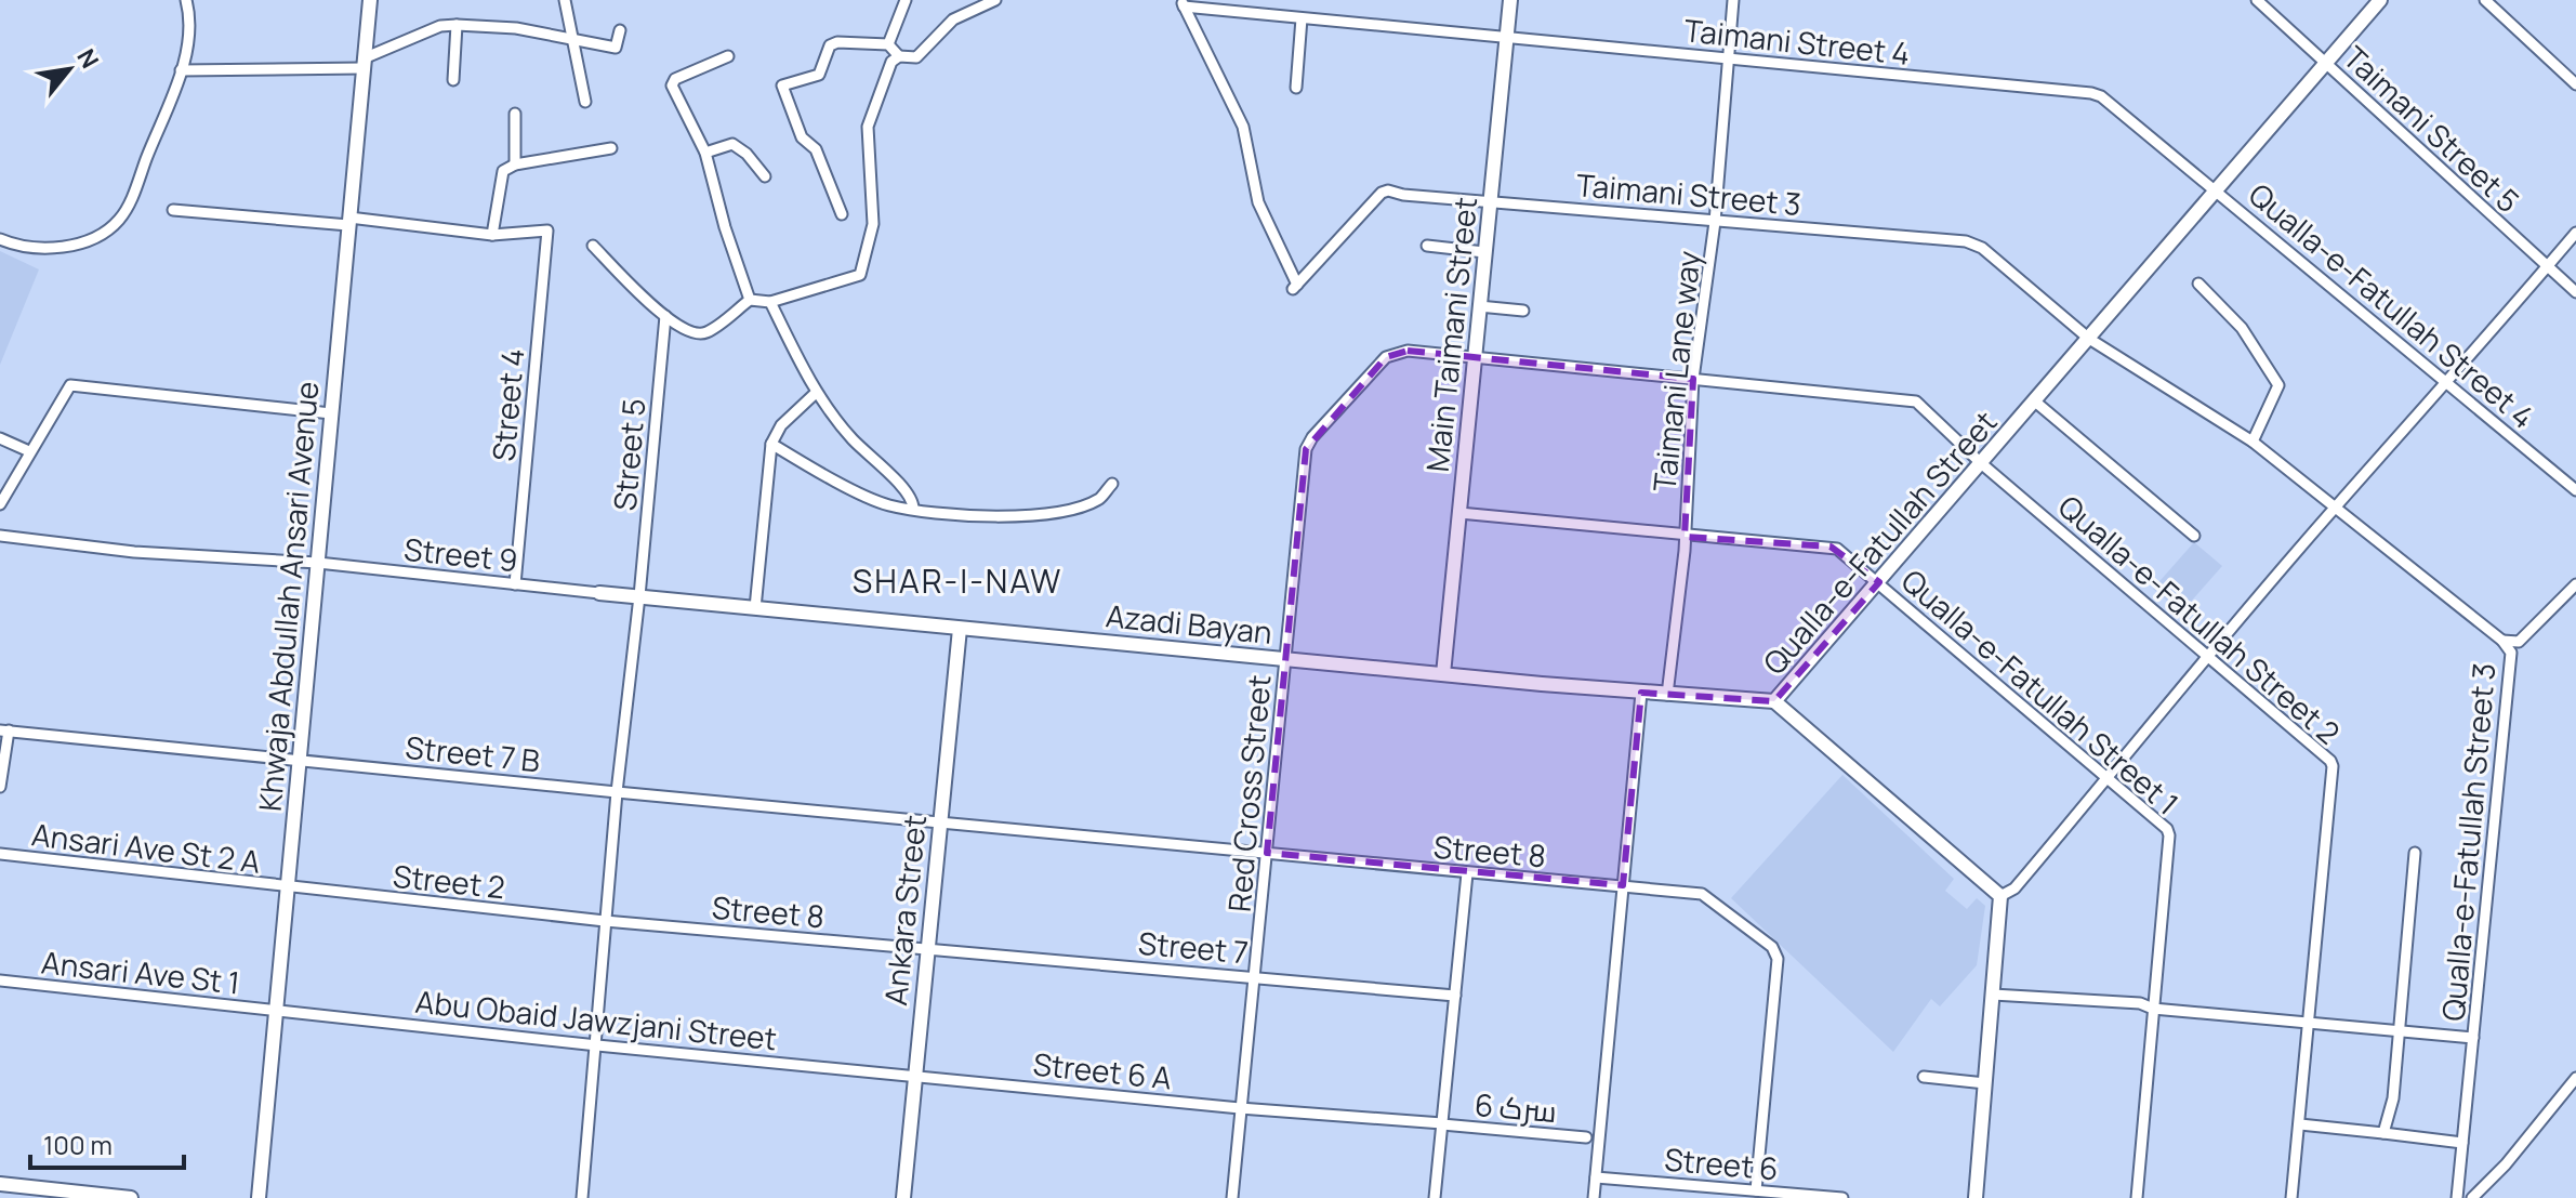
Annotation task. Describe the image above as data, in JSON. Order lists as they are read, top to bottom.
{
  "streets": {
    "main road": [
      "Main Taimani Street",
      "Qualla-e-Fatullah Street",
      "Khwaja Abdullah Ansari Avenue",
      "Azadi Bayan",
      "Ankara Street"
    ],
    "street": [
      "Taimani Street 4",
      "Taimani Street 5",
      "Taimani Street 3",
      "Qualla-e-Fatullah Street 4",
      "Taimani Lane way",
      "Street 4",
      "Street 5",
      "Street 9",
      "Qualla-e-Fatullah Street 2",
      "Qualla-e-Fatullah Street 1",
      "Street 7 B",
      "Red Cross Street",
      "Qualla-e-Fatullah Street 3",
      "Ansari Ave St 2 A",
      "Street 8",
      "Street 2",
      "Street 7",
      "Ansari Ave St 1",
      "Abu Obaid Jawzjani Street",
      "Street 6 A",
      "سرک 6",
      "Street 6"
    ]
  },
  "crossings": [
    ["Taimani Street 4", "Taimani Street 3"],
    ["Taimani Street 4", "Qualla-e-Fatullah Street 4"],
    ["Taimani Street 4", "Main Taimani Street"],
    ["Taimani Street 4", "Taimani Lane way"],
    ["Taimani Street 4", "Qualla-e-Fatullah Street"],
    ["Taimani Street 5", "Qualla-e-Fatullah Street"],
    ["Taimani Street 3", "Main Taimani Street"],
    ["Taimani Street 3", "Taimani Lane way"],
    ["Taimani Street 3", "Qualla-e-Fatullah Street"],
    ["Taimani Street 3", "Qualla-e-Fatullah Street 3"],
    ["Qualla-e-Fatullah Street 4", "Qualla-e-Fatullah Street"],
    ["Main Taimani Street", "Azadi Bayan"],
    ["Main Taimani Street", "Qualla-e-Fatullah Street 1"],
    ["Main Taimani Street", "Red Cross Street"],
    ["Taimani Lane way", "Qualla-e-Fatullah Street 2"],
    ["Taimani Lane way", "Azadi Bayan"],
    ["Taimani Lane way", "Qualla-e-Fatullah Street 1"],
    ["Taimani Lane way", "Red Cross Street"],
    ["Street 4", "Street 9"],
    ["Street 5", "Azadi Bayan"],
    ["Street 5", "Street 7 B"],
    ["Street 5", "Street 8"],
    ["Street 5", "Street 2"],
    ["Street 5", "Abu Obaid Jawzjani Street"],
    ["Qualla-e-Fatullah Street", "Qualla-e-Fatullah Street 2"],
    ["Qualla-e-Fatullah Street", "Azadi Bayan"],
    ["Qualla-e-Fatullah Street", "Qualla-e-Fatullah Street 1"],
    ["Qualla-e-Fatullah Street", "Qualla-e-Fatullah Street 3"],
    ["Street 9", "Khwaja Abdullah Ansari Avenue"],
    ["Street 9", "Azadi Bayan"],
    ["Khwaja Abdullah Ansari Avenue", "Street 7 B"],
    ["Khwaja Abdullah Ansari Avenue", "Ansari Ave St 2 A"],
    ["Khwaja Abdullah Ansari Avenue", "Street 2"],
    ["Khwaja Abdullah Ansari Avenue", "Ansari Ave St 1"],
    ["Khwaja Abdullah Ansari Avenue", "Abu Obaid Jawzjani Street"],
    ["Qualla-e-Fatullah Street 2", "Red Cross Street"],
    ["Azadi Bayan", "Red Cross Street"],
    ["Azadi Bayan", "Ankara Street"],
    ["Street 7 B", "Street 8"],
    ["Street 7 B", "Ankara Street"],
    ["Red Cross Street", "Street 8"],
    ["Red Cross Street", "Street 7"],
    ["Red Cross Street", "Street 6 A"],
    ["Ansari Ave St 2 A", "Street 2"],
    ["Street 8", "Street 2"],
    ["Street 8", "Ankara Street"],
    ["Street 8", "Street 7"],
    ["Street 8", "Street 6"],
    ["Ankara Street", "Street 7"],
    ["Ankara Street", "Abu Obaid Jawzjani Street"],
    ["Ankara Street", "Street 6 A"],
    ["Ansari Ave St 1", "Abu Obaid Jawzjani Street"],
    ["Abu Obaid Jawzjani Street", "Street 6 A"],
    ["Street 6 A", "سرک 6"]
  ],
  "districts": ["SHAR-I-NAW"],
  "scale_bar": "100 m",
  "north": "top right"
}
